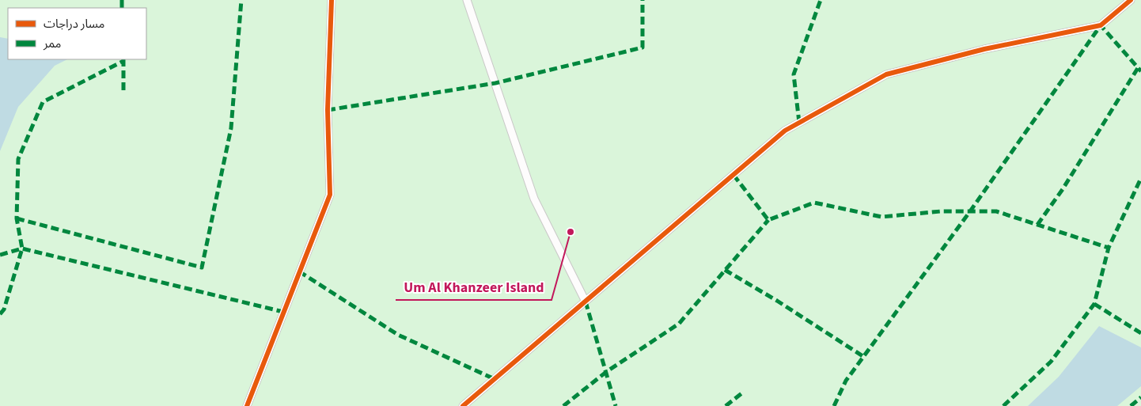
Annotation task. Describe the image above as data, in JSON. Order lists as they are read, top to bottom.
{
  "places": ["Um Al Khanzeer Island"],
  "legend": ["مسار دراجات", "ممر"]
}
